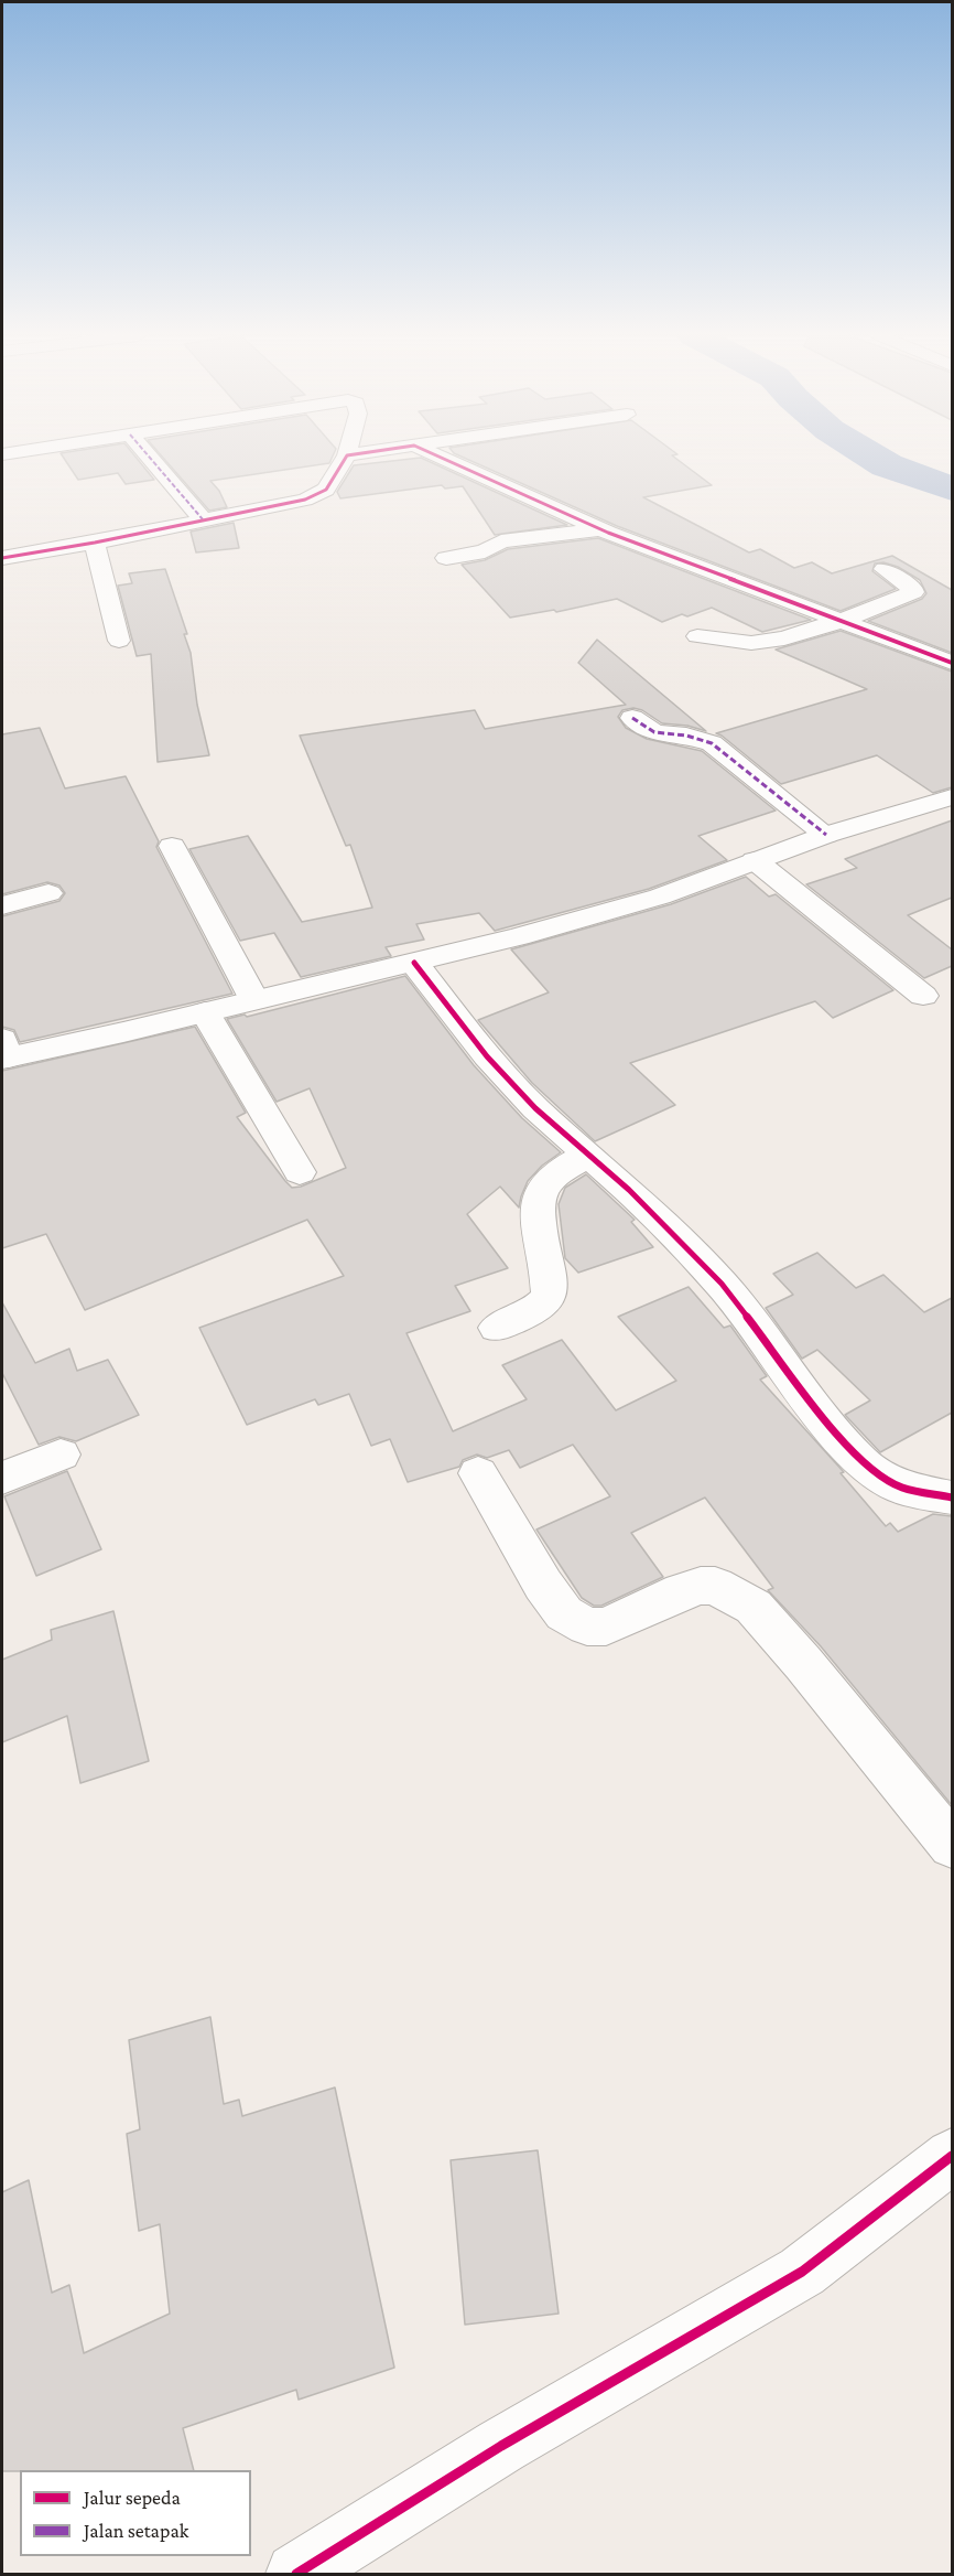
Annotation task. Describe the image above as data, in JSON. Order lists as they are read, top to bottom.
{
  "legend": ["Jalur sepeda", "Jalan setapak"]
}
